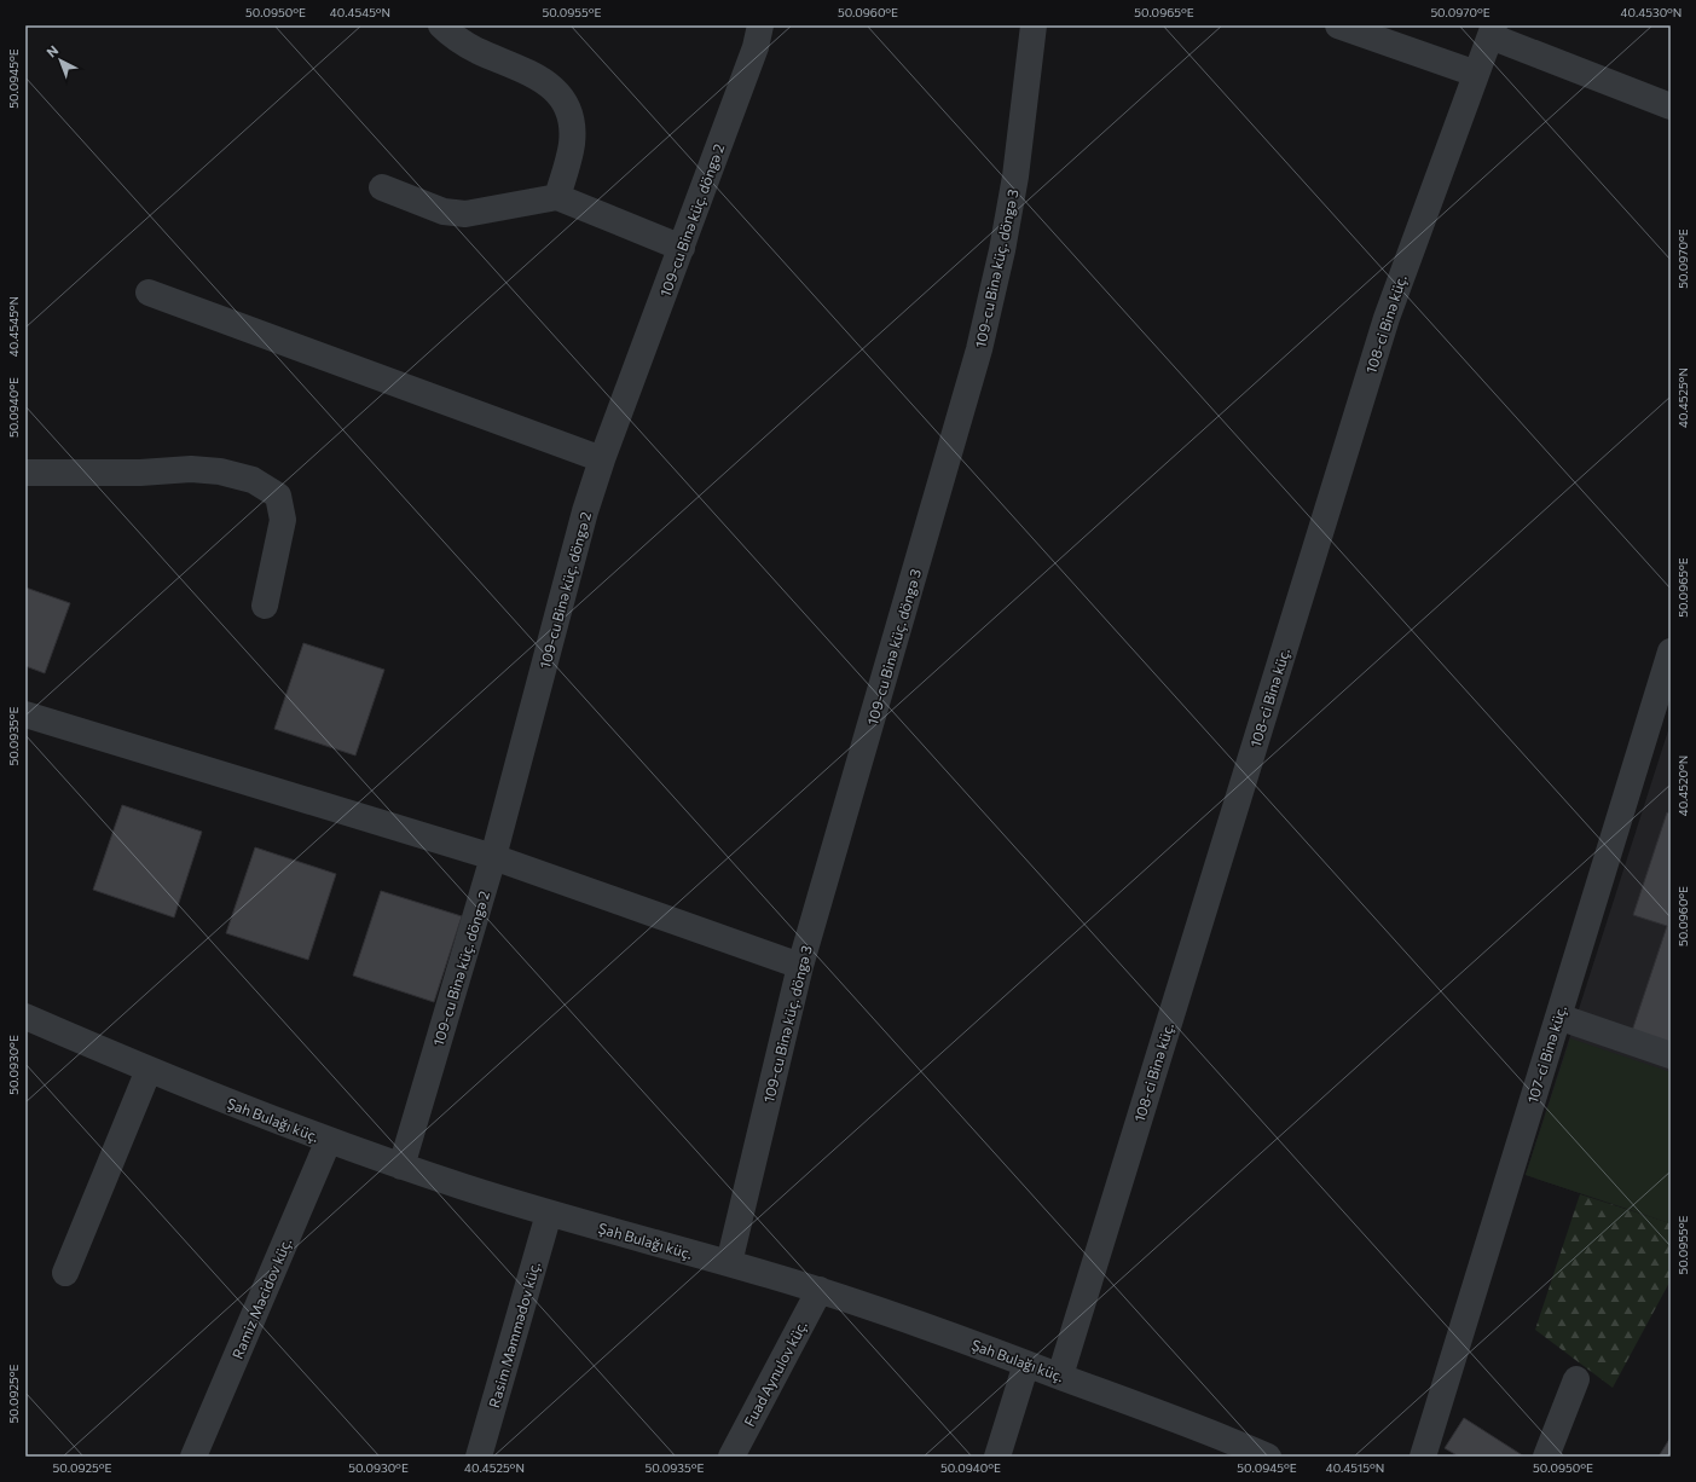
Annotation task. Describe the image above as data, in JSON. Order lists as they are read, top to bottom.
{
  "streets": {
    "street": [
      "109-cu Binə küç. döngə 2",
      "109-cu Binə küç. döngə 3",
      "108-ci Binə küç.",
      "107-ci Binə küç.",
      "Şah Bulağı küç.",
      "Ramiz Məcidov küç.",
      "Rasim Məmmədov küç.",
      "Fuad Aynulov küç."
    ]
  },
  "crossings": [
    ["109-cu Binə küç. döngə 2", "Şah Bulağı küç."],
    ["109-cu Binə küç. döngə 3", "Şah Bulağı küç."],
    ["108-ci Binə küç.", "Şah Bulağı küç."],
    ["Şah Bulağı küç.", "Ramiz Məcidov küç."],
    ["Şah Bulağı küç.", "Rasim Məmmədov küç."],
    ["Şah Bulağı küç.", "Fuad Aynulov küç."]
  ],
  "north": "top left",
  "coordinates": [
    "50.0950°E",
    "40.4545°N",
    "50.0955°E",
    "50.0960°E",
    "50.0965°E",
    "50.0970°E",
    "40.4530°N",
    "50.0945°E",
    "40.4525°N",
    "50.0940°E",
    "50.0935°E",
    "40.4520°N",
    "50.0930°E",
    "50.0925°E",
    "40.4515°N"
  ]
}
